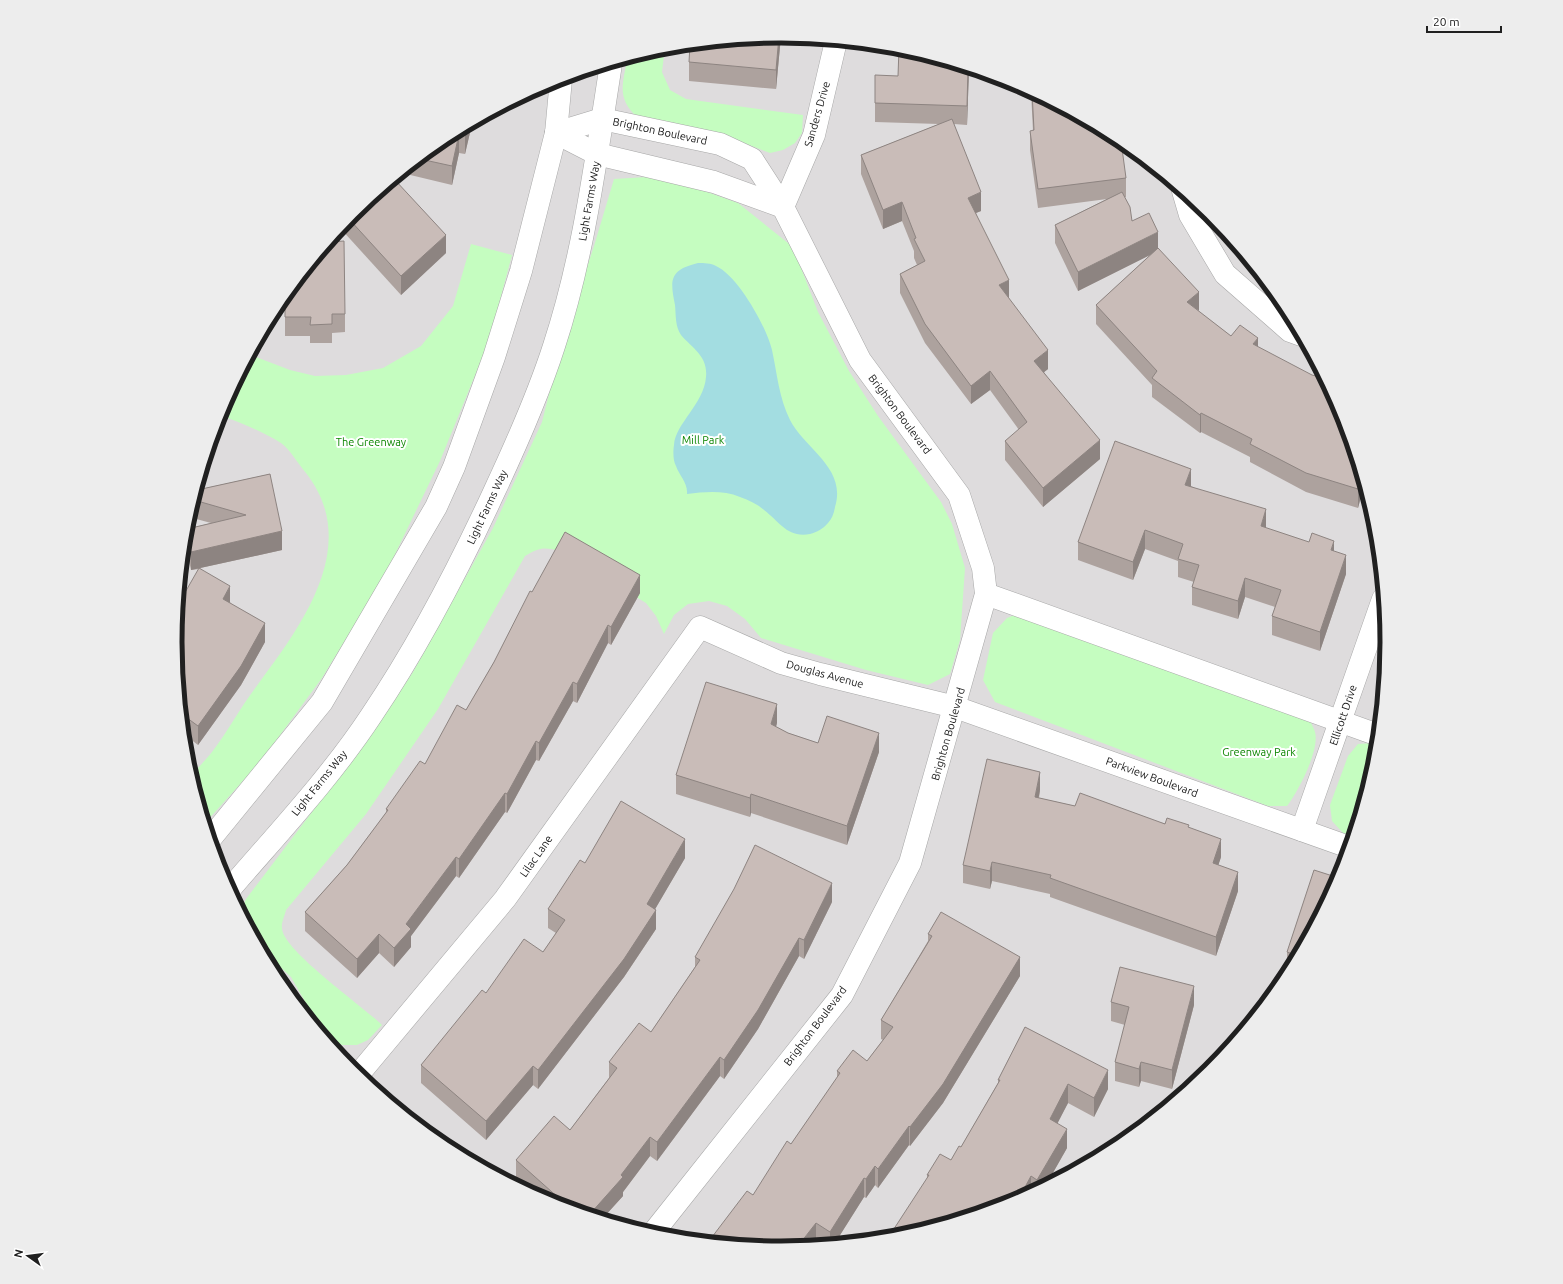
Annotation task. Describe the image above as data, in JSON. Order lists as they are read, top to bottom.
{
  "streets": {
    "street": [
      "Sanders Drive",
      "Brighton Boulevard",
      "Light Farms Way",
      "Douglas Avenue",
      "Ellicott Drive",
      "Parkview Boulevard",
      "Lilac Lane"
    ]
  },
  "crossings": [
    ["Sanders Drive", "Brighton Boulevard"],
    ["Brighton Boulevard", "Light Farms Way"],
    ["Brighton Boulevard", "Douglas Avenue"],
    ["Brighton Boulevard", "Parkview Boulevard"],
    ["Douglas Avenue", "Parkview Boulevard"],
    ["Douglas Avenue", "Lilac Lane"],
    ["Ellicott Drive", "Parkview Boulevard"]
  ],
  "parks": ["Mill Park", "The Greenway", "Greenway Park"],
  "scale_bar": "20 m",
  "north": "left"
}
